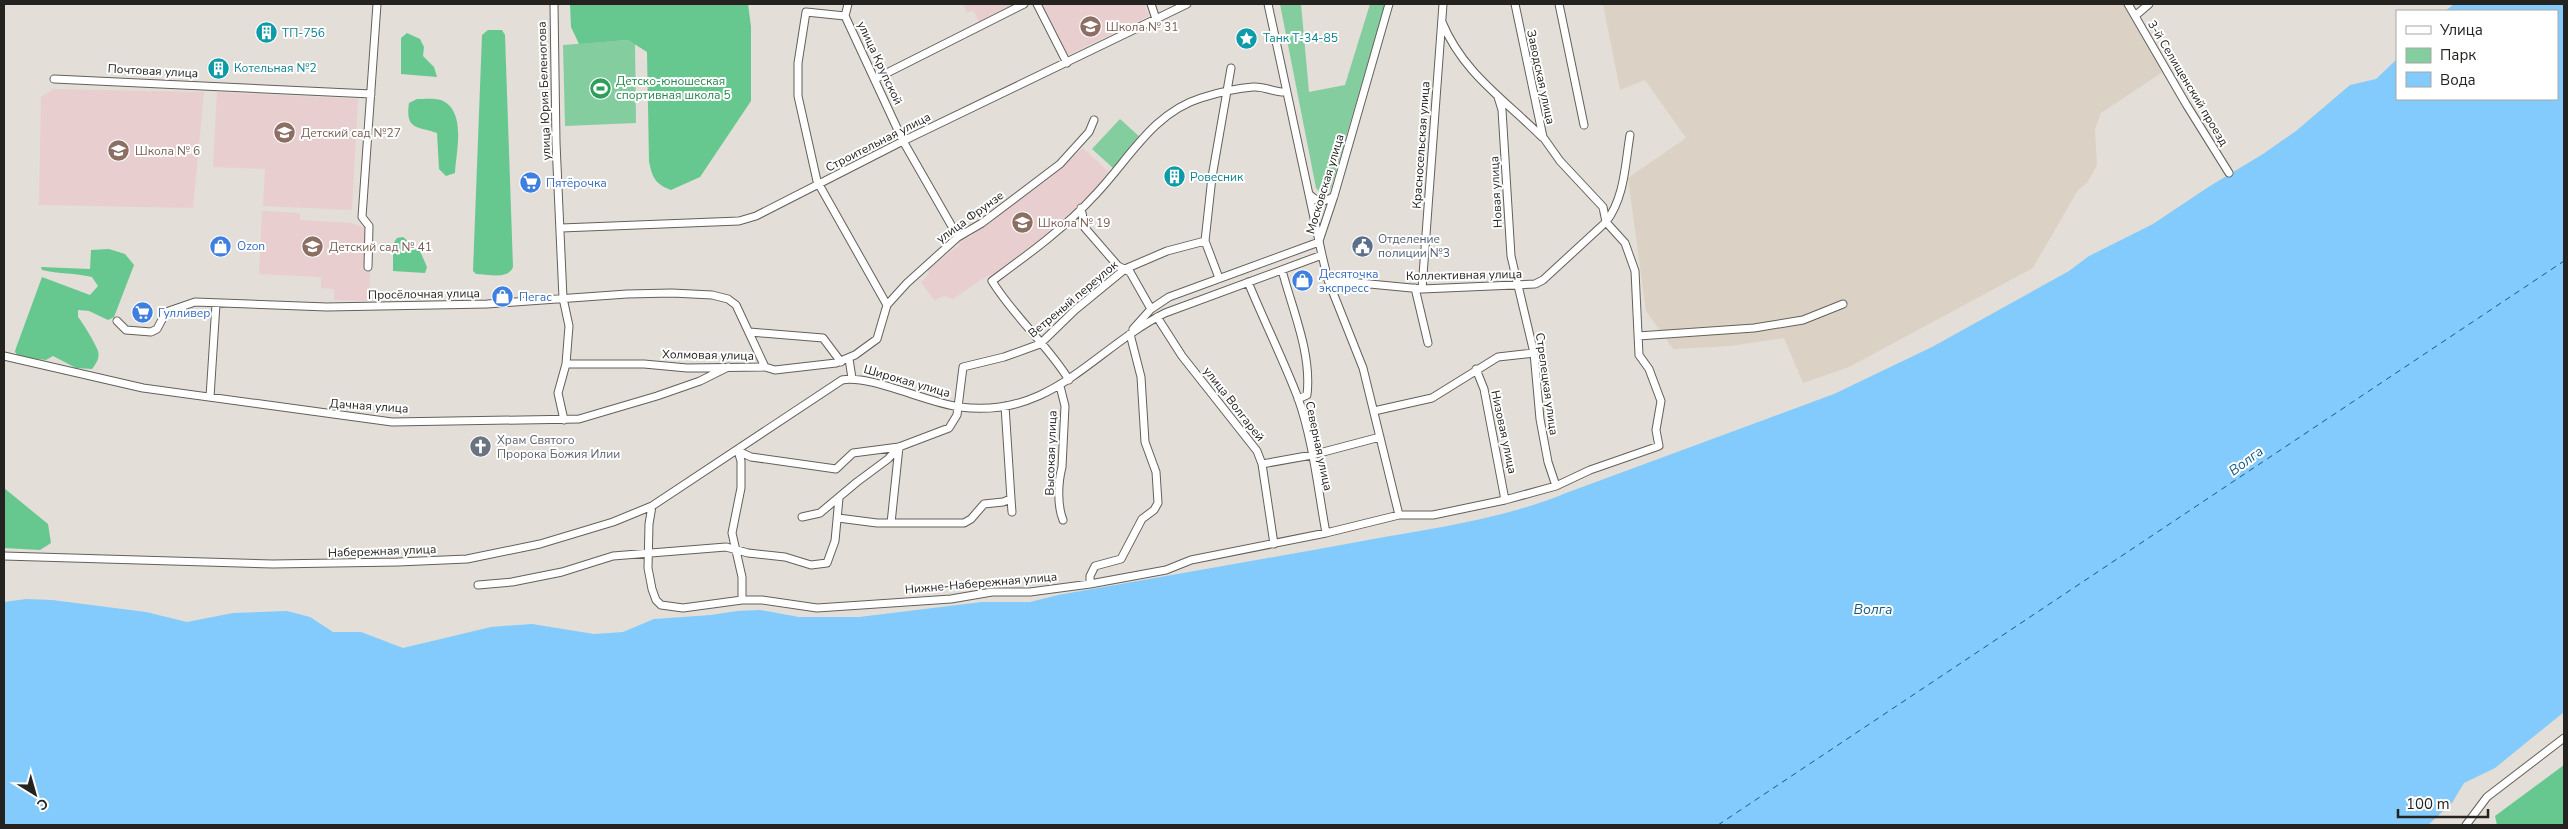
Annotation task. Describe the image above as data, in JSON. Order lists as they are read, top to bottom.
{
  "streets": {
    "street": [
      "улица Крупской",
      "Почтовая улица",
      "Заводская улица",
      "3-й Селищенский проезд",
      "улица Юрия Беленогова",
      "Строительная улица",
      "Красносельская улица",
      "Московская улица",
      "Новая улица",
      "улица Фрунзе",
      "Коллективная улица",
      "Просёлочная улица",
      "Ветреный переулок",
      "Холмовая улица",
      "Широкая улица",
      "Стрелецкая улица",
      "улица Волгарей",
      "Дачная улица",
      "Низовая улица",
      "Северная улица",
      "Высокая улица",
      "Набережная улица",
      "Нижне-Набережная улица"
    ]
  },
  "crossings": [
    ["улица Крупской", "Строительная улица"],
    ["улица Крупской", "улица Фрунзе"],
    ["Заводская улица", "Коллективная улица"],
    ["Заводская улица", "Нижне-Набережная улица"],
    ["улица Юрия Беленогова", "Строительная улица"],
    ["улица Юрия Беленогова", "Просёлочная улица"],
    ["улица Юрия Беленогова", "Холмовая улица"],
    ["улица Юрия Беленогова", "Дачная улица"],
    ["Красносельская улица", "Коллективная улица"],
    ["Московская улица", "Коллективная улица"],
    ["Московская улица", "Широкая улица"],
    ["Московская улица", "Нижне-Набережная улица"],
    ["Новая улица", "Коллективная улица"],
    ["Новая улица", "Стрелецкая улица"],
    ["улица Фрунзе", "Холмовая улица"],
    ["Коллективная улица", "Стрелецкая улица"],
    ["Просёлочная улица", "Холмовая улица"],
    ["Ветреный переулок", "Широкая улица"],
    ["Холмовая улица", "Дачная улица"],
    ["Широкая улица", "улица Волгарей"],
    ["Широкая улица", "Северная улица"],
    ["Широкая улица", "Высокая улица"],
    ["Широкая улица", "Набережная улица"],
    ["Стрелецкая улица", "Нижне-Набережная улица"],
    ["улица Волгарей", "Нижне-Набережная улица"],
    ["Низовая улица", "Нижне-Набережная улица"],
    ["Северная улица", "Нижне-Набережная улица"],
    ["Набережная улица", "Нижне-Набережная улица"]
  ],
  "water": ["Волга"],
  "places": {
    "school or university": [
      "Школа № 31",
      "Детский сад №27",
      "Школа № 6",
      "Школа № 19",
      "Детский сад № 41"
    ],
    "building": ["ТП-756", "Котельная №2", "Ровесник"],
    "place": ["Танк Т-34-85"],
    "sports": ["Детско-юношеская спортивная школа 5"],
    "supermarket": ["Пятёрочка", "Гулливер"],
    "shop": ["Ozon", "Десяточка экспресс", "Пегас"],
    "public building": ["Отделение полиции №3"],
    "church": ["Храм Святого Пророка Божия Илии"]
  },
  "legend": ["Улица", "Парк", "Вода"],
  "scale_bar": "100 m",
  "north": "bottom right"
}
